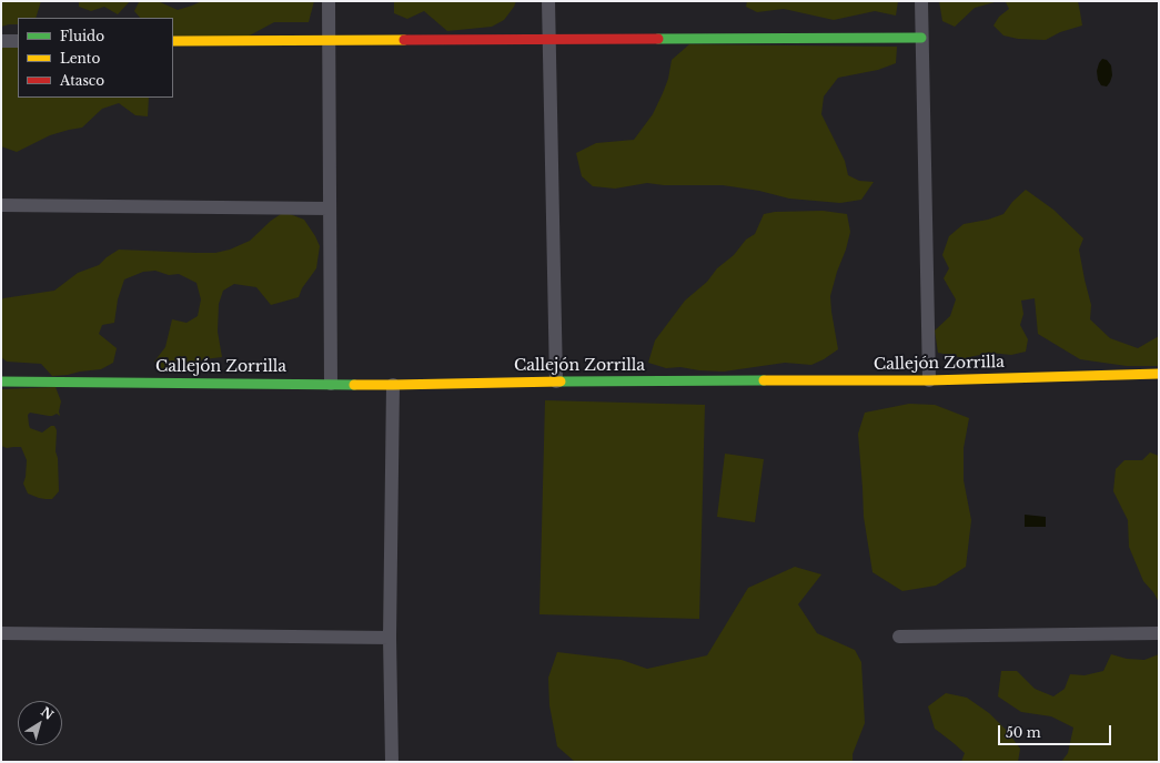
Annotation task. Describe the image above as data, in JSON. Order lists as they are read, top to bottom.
{
  "streets": {
    "street": ["Callejón Zorrilla"]
  },
  "legend": ["Fluido", "Lento", "Atasco"],
  "scale_bar": "50 m",
  "north": "top right"
}
